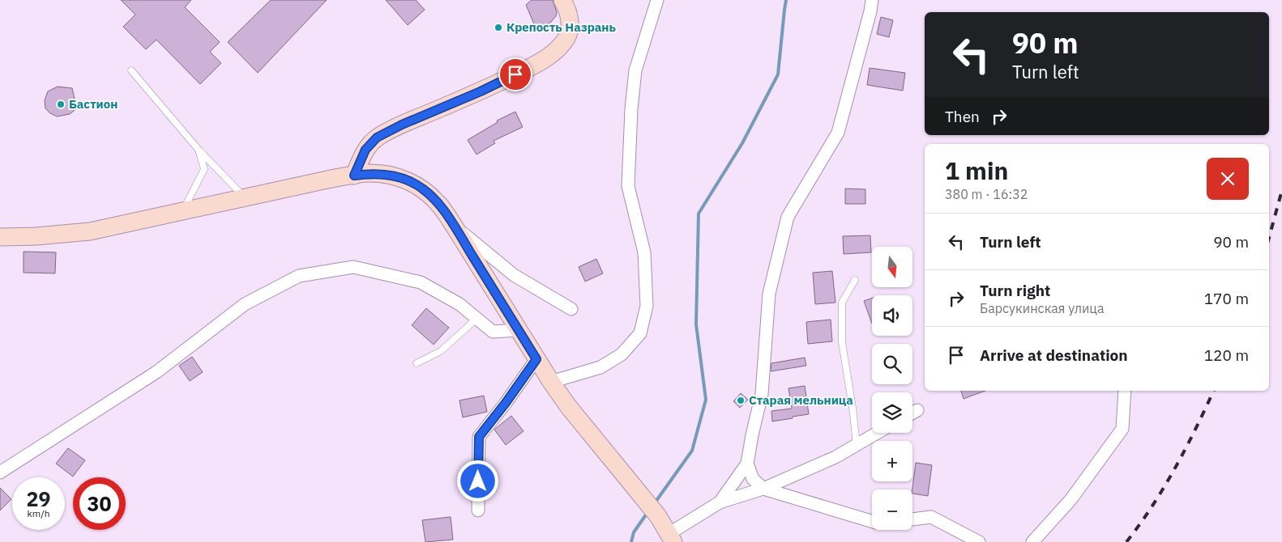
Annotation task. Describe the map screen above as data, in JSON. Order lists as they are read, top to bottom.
{
  "places": ["Крепость Назрань", "Бастион", "Старая мельница"],
  "north": "bottom",
  "page": {
    "turn": ["90 m", "Turn left"],
    "then": "Then",
    "heading": ["1 min", "380 m · 16:32"],
    "list": [
      {
        "name": "Turn left",
        "value": "90 m"
      },
      {
        "name": "Turn right",
        "note": "Барсукинская улица",
        "value": "170 m"
      },
      {
        "name": "Arrive at destination",
        "value": "120 m"
      }
    ],
    "map_buttons": ["+", "−"],
    "speed": "29 km/h",
    "limit": "30"
  }
}
